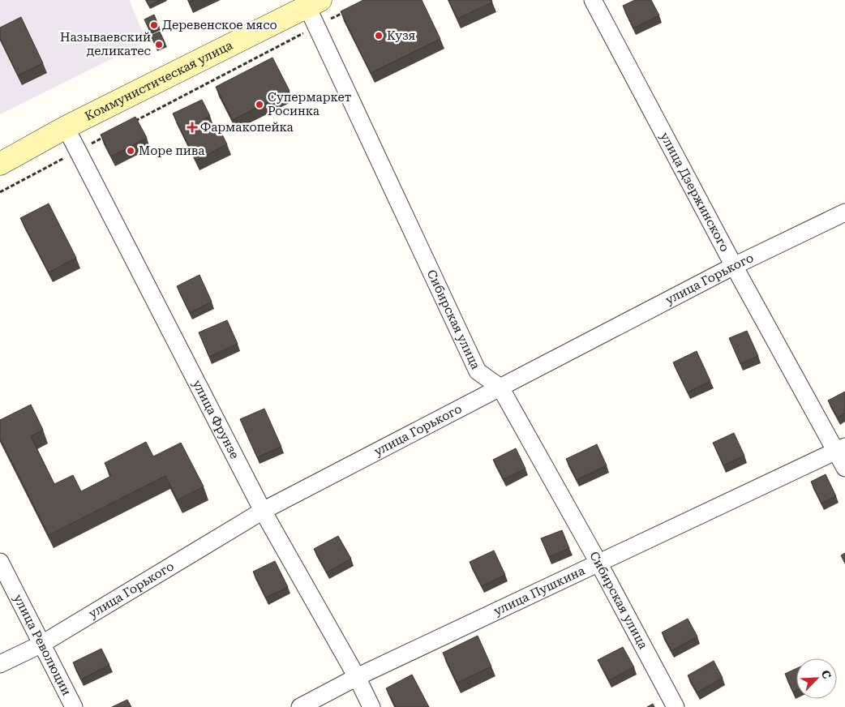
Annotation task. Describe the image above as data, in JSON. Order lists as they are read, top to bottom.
{
  "streets": {
    "street": [
      "Коммунистическая улица",
      "улица Дзержинского",
      "улица Горького",
      "Сибирская улица",
      "улица Фрунзе",
      "улица Пушкина",
      "улица Революции"
    ]
  },
  "crossings": [
    ["Коммунистическая улица", "Сибирская улица"],
    ["Коммунистическая улица", "улица Фрунзе"],
    ["улица Дзержинского", "улица Горького"],
    ["улица Дзержинского", "улица Пушкина"],
    ["улица Горького", "Сибирская улица"],
    ["улица Горького", "улица Фрунзе"],
    ["улица Горького", "улица Революции"],
    ["Сибирская улица", "улица Пушкина"],
    ["улица Фрунзе", "улица Пушкина"]
  ],
  "places": {
    "other": [
      "Деревенское мясо",
      "Кузя",
      "Называевский деликатес",
      "Супермаркет Росинка",
      "Море пива"
    ],
    "health": ["Фармакопейка"]
  },
  "north": "top right"
}
